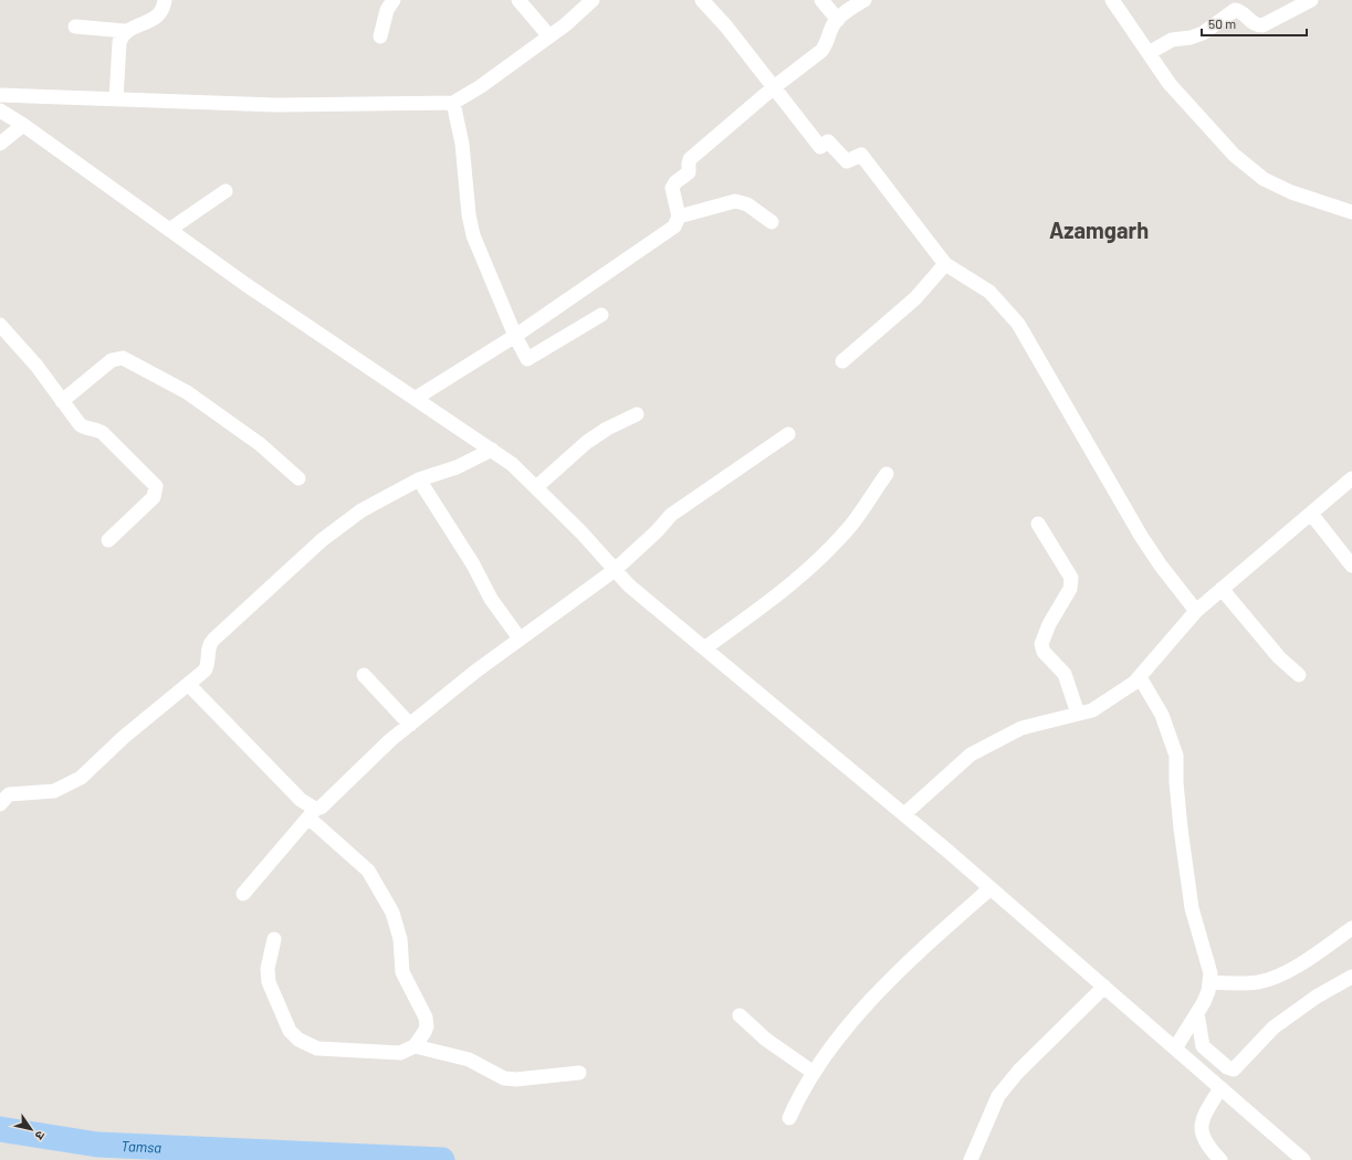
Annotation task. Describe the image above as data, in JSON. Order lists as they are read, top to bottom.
{
  "districts": ["Azamgarh"],
  "water": ["Tamsa"],
  "scale_bar": "50 m",
  "north": "bottom right"
}
